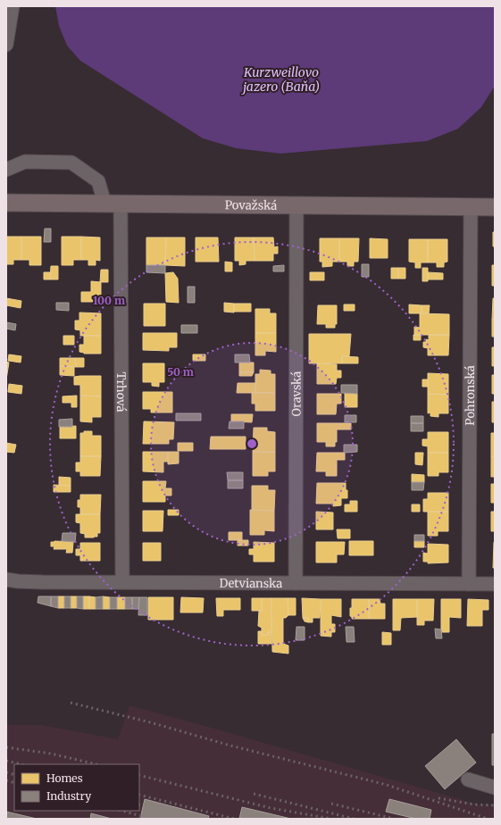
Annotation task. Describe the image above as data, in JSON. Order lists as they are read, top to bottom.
{
  "streets": {
    "main road": ["Považská"],
    "street": [
      "Trhová",
      "Oravská",
      "Pohronská",
      "Detvianska"
    ]
  },
  "crossings": [
    ["Považská", "Trhová"],
    ["Považská", "Oravská"],
    ["Považská", "Pohronská"],
    ["Trhová", "Detvianska"],
    ["Oravská", "Detvianska"],
    ["Pohronská", "Detvianska"]
  ],
  "water": ["Kurzweillovo jazero (Baňa)"],
  "legend": ["Homes", "Industry"],
  "rings": ["100 m", "50 m"]
}
